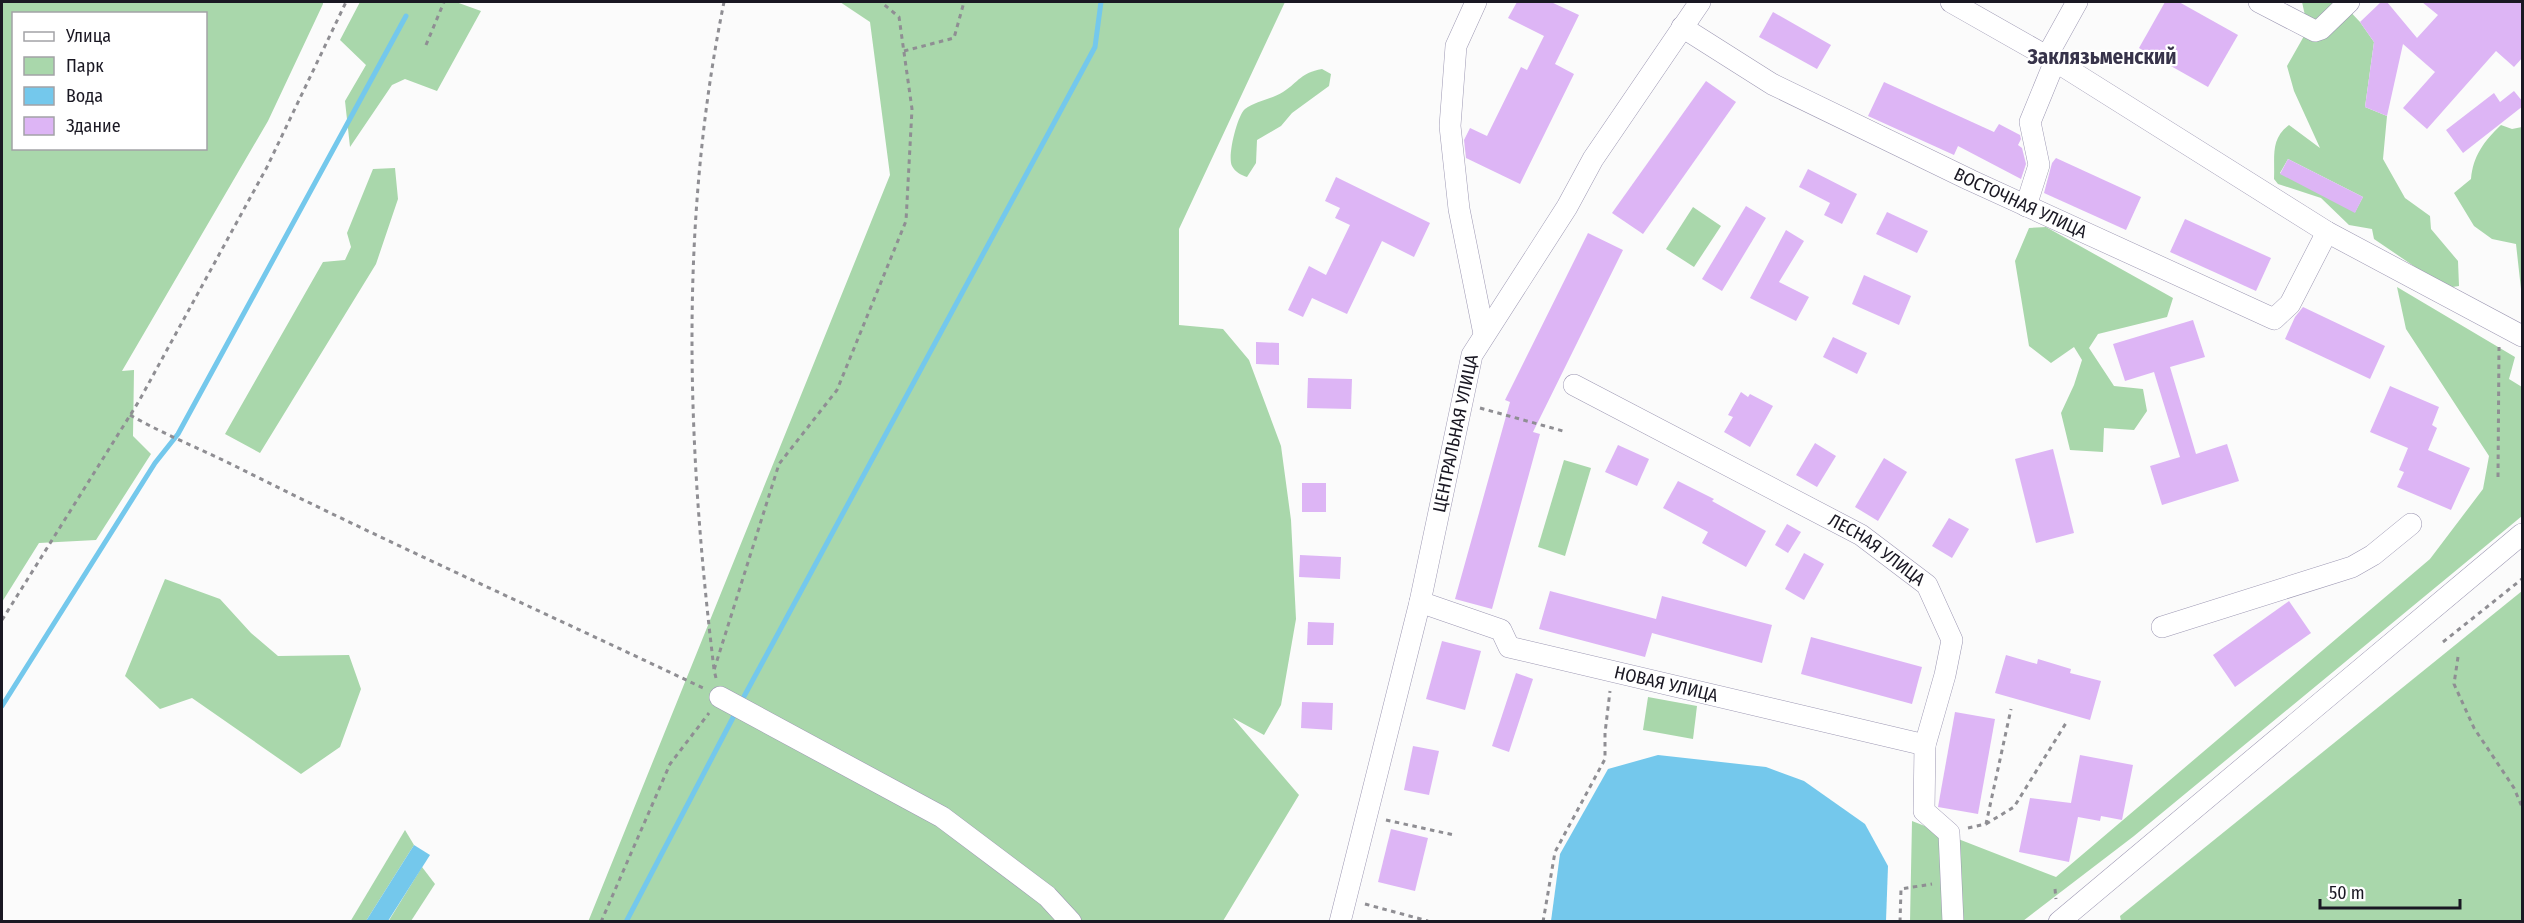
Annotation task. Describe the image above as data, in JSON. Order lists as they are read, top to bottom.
{
  "streets": {
    "street": [
      "ВОСТОЧНАЯ УЛИЦА",
      "ЦЕНТРАЛЬНАЯ УЛИЦА",
      "ЛЕСНАЯ УЛИЦА",
      "НОВАЯ УЛИЦА"
    ]
  },
  "crossings": [
    ["ВОСТОЧНАЯ УЛИЦА", "ЦЕНТРАЛЬНАЯ УЛИЦА"],
    ["ЦЕНТРАЛЬНАЯ УЛИЦА", "НОВАЯ УЛИЦА"],
    ["ЛЕСНАЯ УЛИЦА", "НОВАЯ УЛИЦА"]
  ],
  "districts": ["Заклязьменский"],
  "legend": [
    "Улица",
    "Парк",
    "Вода",
    "Здание"
  ],
  "scale_bar": "50 m"
}
